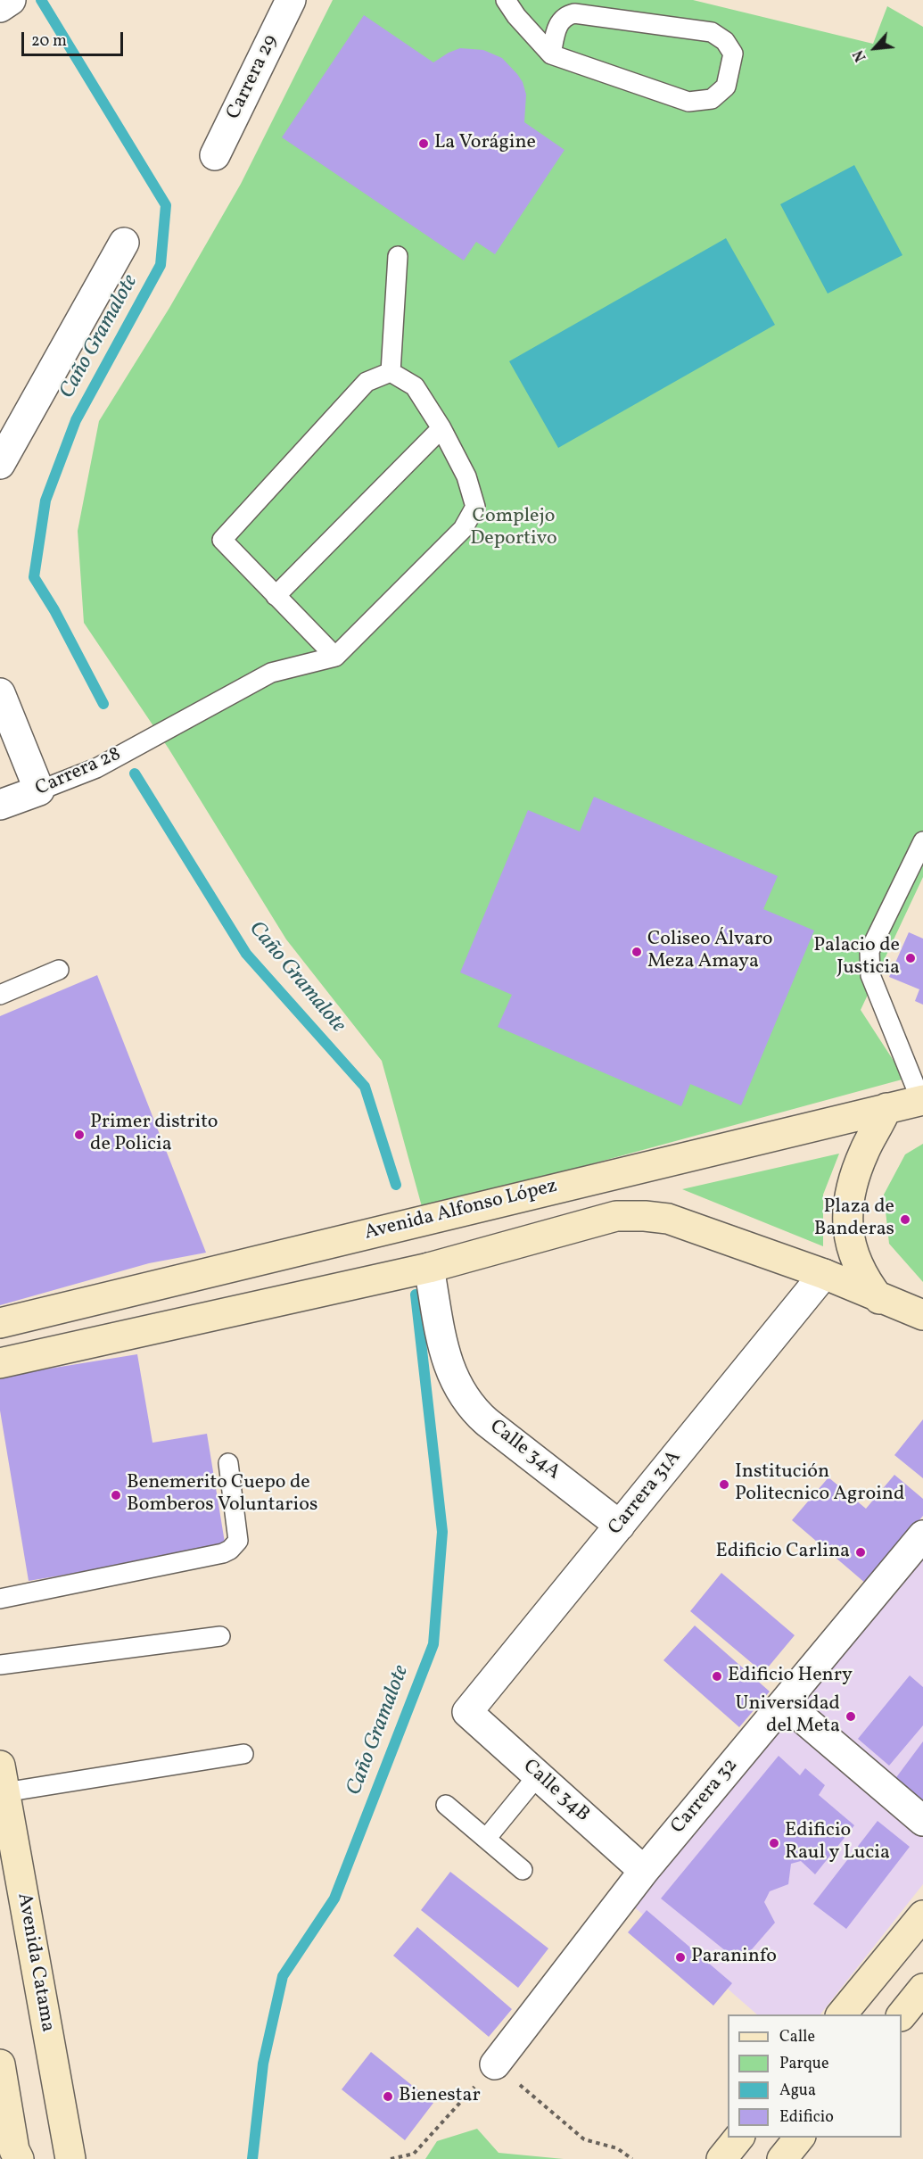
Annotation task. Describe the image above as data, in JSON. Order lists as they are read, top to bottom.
{
  "streets": {
    "street": [
      "Carrera 29",
      "Carrera 28",
      "Avenida Alfonso López",
      "Calle 34A",
      "Carrera 31A",
      "Calle 34B",
      "Carrera 32",
      "Avenida Catama"
    ]
  },
  "crossings": [
    ["Calle 34A", "Carrera 31A"],
    ["Carrera 31A", "Calle 34B"],
    ["Calle 34B", "Carrera 32"]
  ],
  "water": ["Caño Gramalote"],
  "parks": ["Complejo Deportivo"],
  "places": [
    "La Vorágine",
    "Coliseo Álvaro Meza Amaya",
    "Palacio de Justicia",
    "Primer distrito de Policia",
    "Plaza de Banderas",
    "Institución Politecnico Agroind",
    "Benemerito Cuepo de Bomberos Voluntarios",
    "Edificio Carlina",
    "Edificio Henry",
    "Universidad del Meta",
    "Edificio Raul y Lucia",
    "Paraninfo",
    "Bienestar"
  ],
  "legend": [
    "Calle",
    "Parque",
    "Agua",
    "Edificio"
  ],
  "scale_bar": "20 m",
  "north": "bottom left"
}
